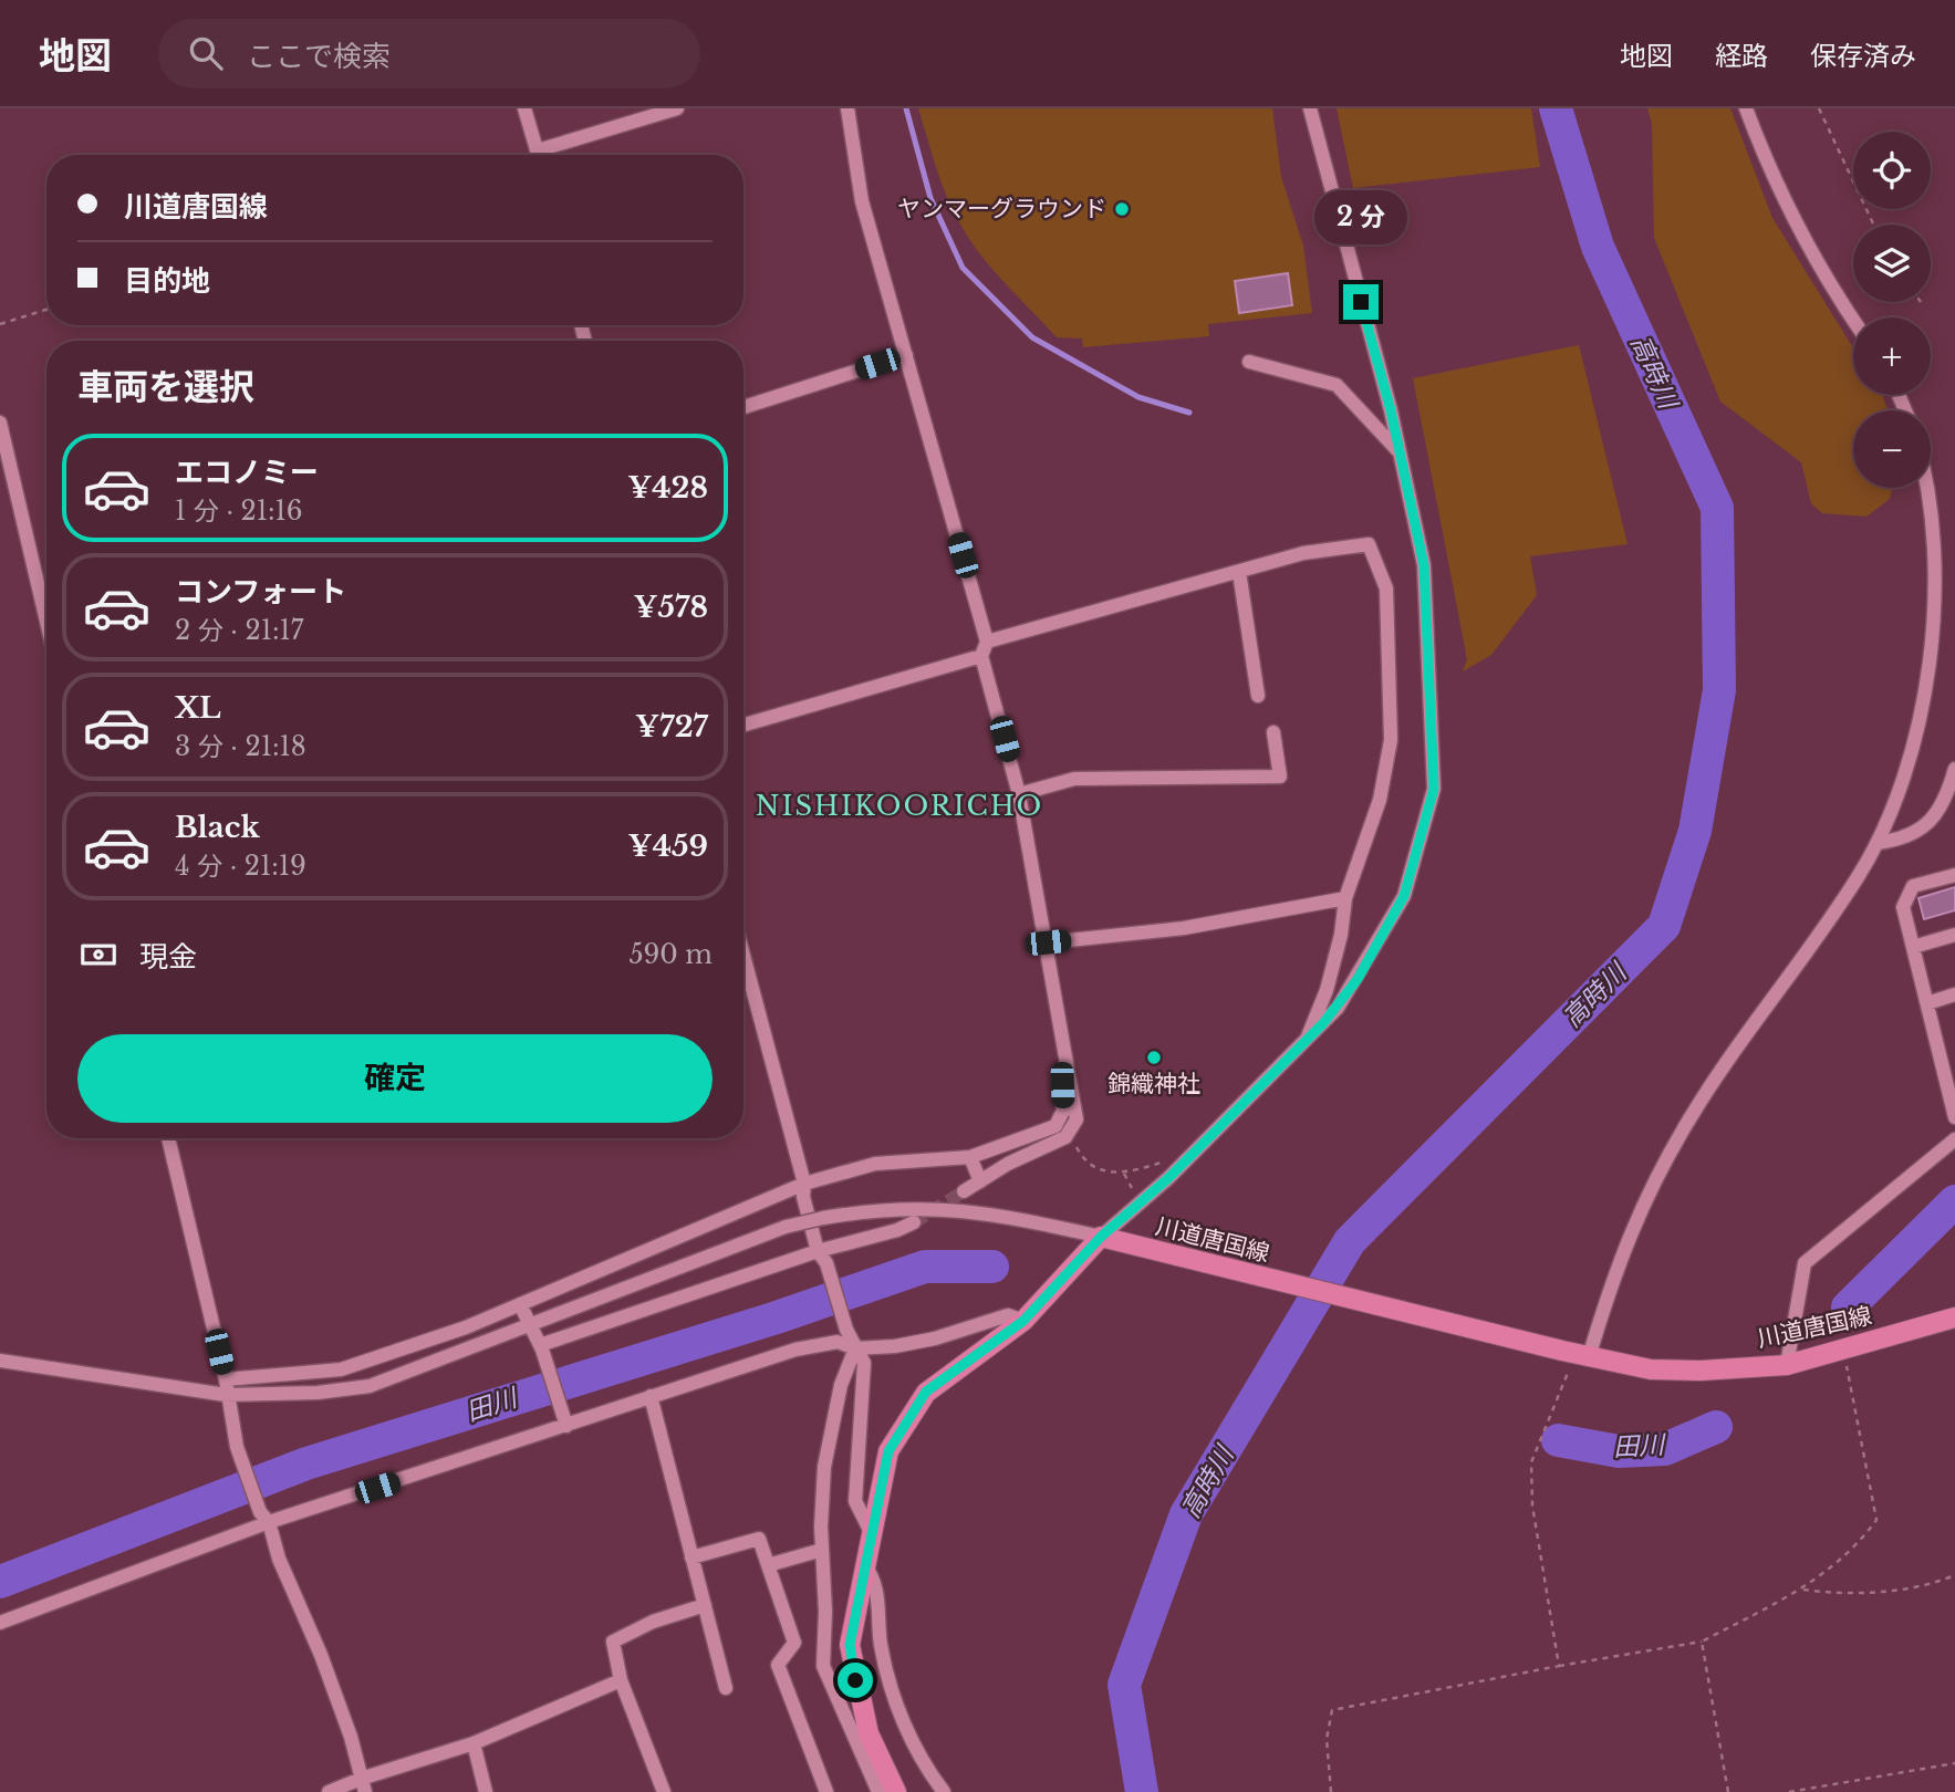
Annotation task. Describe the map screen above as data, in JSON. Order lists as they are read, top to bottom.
{
  "streets": {
    "main road": ["川道唐国線"]
  },
  "districts": ["NISHIKOORICHO"],
  "water": ["高時川", "田川"],
  "places": ["ヤンマーグラウンド", "錦織神社"],
  "page": {
    "header": "地図",
    "search": "ここで検索",
    "nav": ["地図", "経路", "保存済み"],
    "map_buttons": ["+", "−"],
    "banner": ["川道唐国線", "目的地"],
    "bubble": "2 分",
    "heading": "車両を選択",
    "list": [
      {
        "name": "エコノミー",
        "note": "1 分 · 21:16",
        "value": "¥428"
      },
      {
        "name": "コンフォート",
        "note": "2 分 · 21:17",
        "value": "¥578"
      },
      {
        "name": "XL",
        "note": "3 分 · 21:18",
        "value": "¥727"
      },
      {
        "name": "Black",
        "note": "4 分 · 21:19",
        "value": "¥459"
      }
    ],
    "pay": ["現金", "590 m"],
    "buttons": "確定"
  }
}
